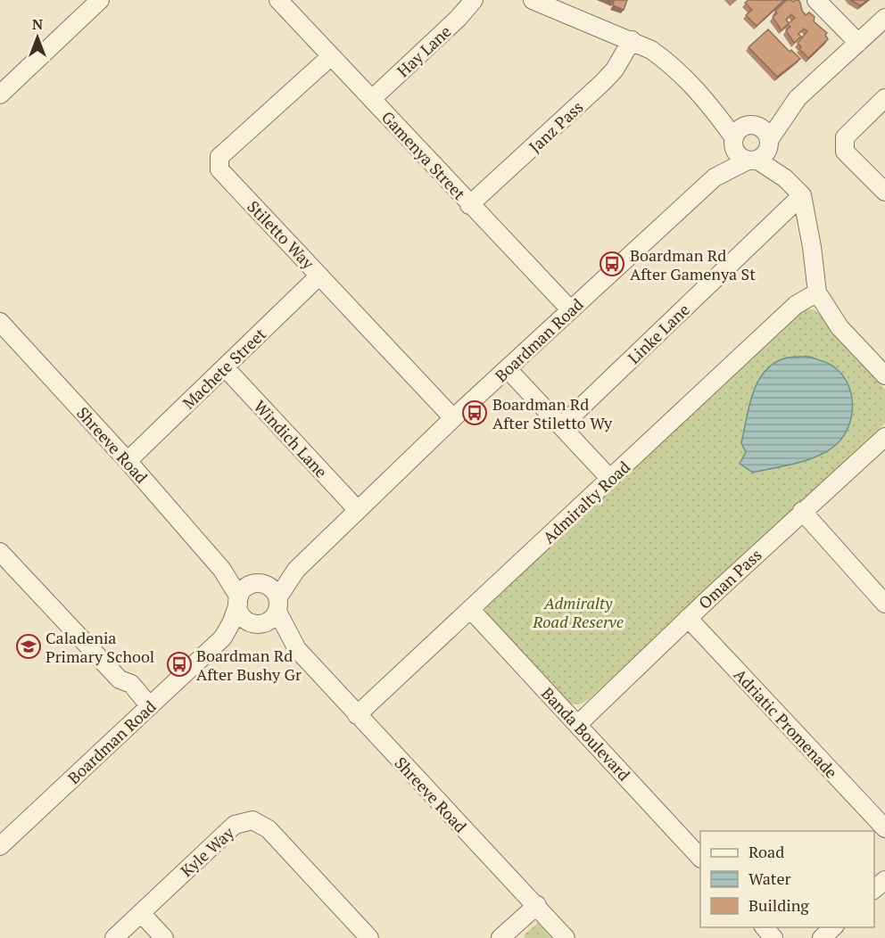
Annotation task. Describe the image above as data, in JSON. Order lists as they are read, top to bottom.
{
  "streets": {
    "street": [
      "Hay Lane",
      "Janz Pass",
      "Gamenya Street",
      "Stiletto Way",
      "Linke Lane",
      "Boardman Road",
      "Machete Street",
      "Windich Lane",
      "Shreeve Road",
      "Admiralty Road",
      "Oman Pass",
      "Adriatic Promenade",
      "Banda Boulevard",
      "Kyle Way"
    ]
  },
  "crossings": [
    ["Hay Lane", "Gamenya Street"],
    ["Janz Pass", "Gamenya Street"],
    ["Gamenya Street", "Stiletto Way"],
    ["Gamenya Street", "Boardman Road"],
    ["Stiletto Way", "Boardman Road"],
    ["Stiletto Way", "Machete Street"],
    ["Boardman Road", "Windich Lane"],
    ["Boardman Road", "Shreeve Road"],
    ["Machete Street", "Windich Lane"],
    ["Machete Street", "Shreeve Road"],
    ["Shreeve Road", "Admiralty Road"],
    ["Admiralty Road", "Banda Boulevard"],
    ["Oman Pass", "Adriatic Promenade"],
    ["Oman Pass", "Banda Boulevard"]
  ],
  "parks": ["Admiralty Road Reserve"],
  "places": {
    "bus stop": ["Boardman Rd After Gamenya St", "Boardman Rd After Stiletto Wy", "Boardman Rd After Bushy Gr"],
    "school or university": ["Caladenia Primary School"]
  },
  "legend": ["Road", "Water", "Building"],
  "north": "top"
}
